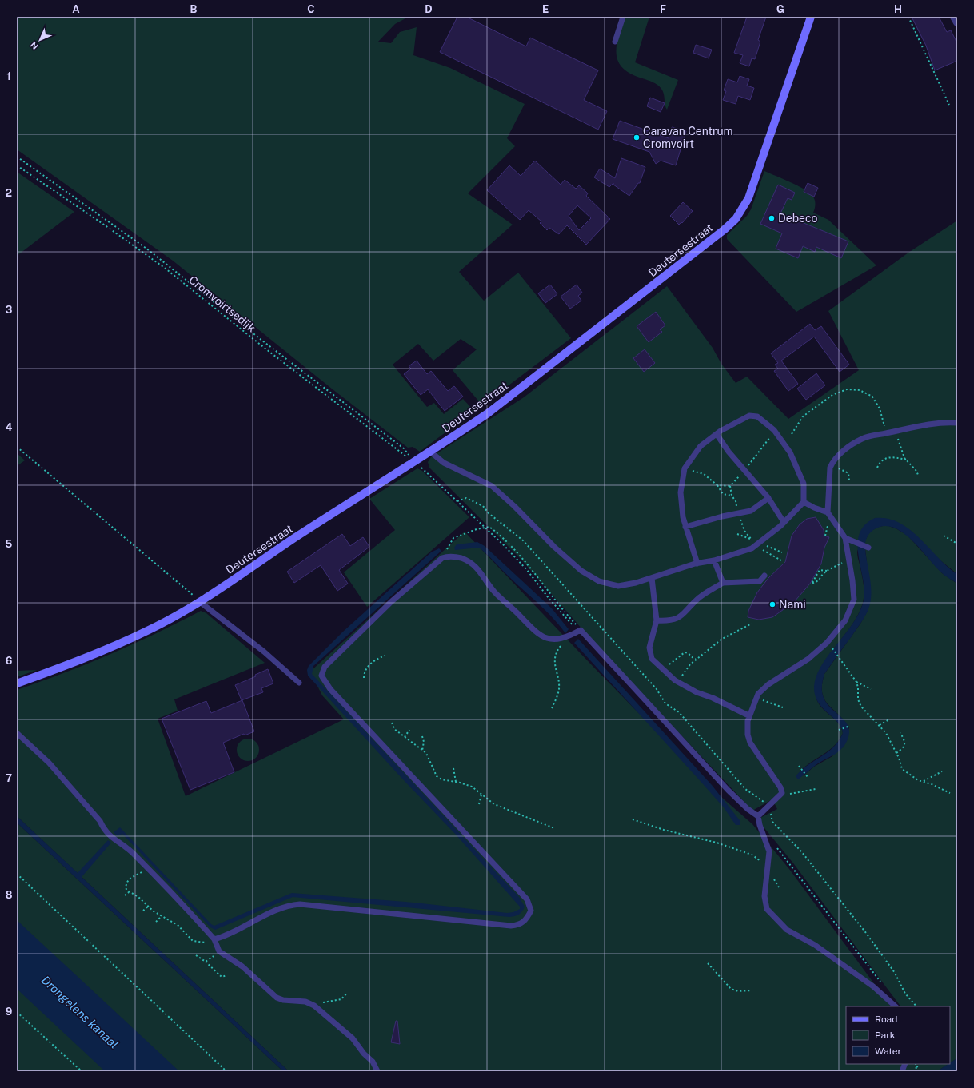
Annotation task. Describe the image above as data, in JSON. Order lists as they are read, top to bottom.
{
  "streets": {
    "street": ["Deutersestraat"],
    "path": ["Cromvoirtsedijk"]
  },
  "crossings": [
    ["Deutersestraat", "Cromvoirtsedijk"]
  ],
  "water": ["Drongelens kanaal"],
  "places": ["Caravan Centrum Cromvoirt", "Debeco", "Nami"],
  "legend": ["Road", "Park", "Water"],
  "north": "bottom left",
  "grid": {
    "columns": [
      "A",
      "B",
      "C",
      "D",
      "E",
      "F",
      "G",
      "H"
    ],
    "rows": [
      "1",
      "2",
      "3",
      "4",
      "5",
      "6",
      "7",
      "8",
      "9"
    ]
  }
}
